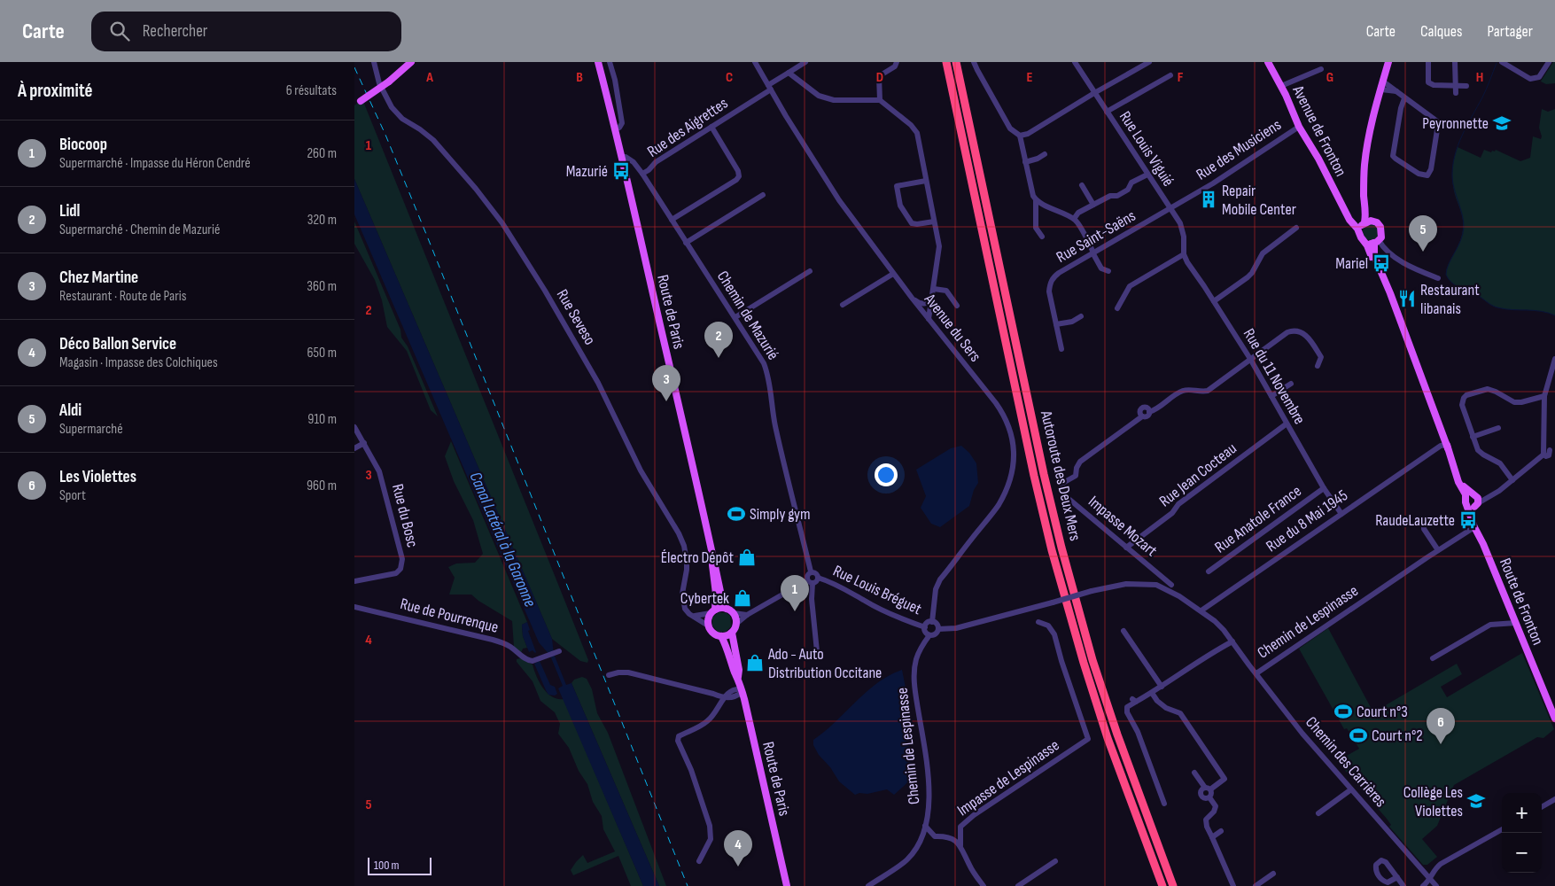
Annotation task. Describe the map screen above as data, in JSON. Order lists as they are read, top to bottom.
{
  "streets": {
    "highway": ["Autoroute des Deux Mers"],
    "main road": ["Avenue de Fronton", "Route de Paris", "Route de Fronton"],
    "street": [
      "Rue des Aigrettes",
      "Rue Louis Viguié",
      "Rue des Musiciens",
      "Rue Saint-Saëns",
      "Chemin de Mazurié",
      "Rue Seveso",
      "Avenue du Sers",
      "Rue du 11 Novembre",
      "Rue Jean Cocteau",
      "Rue du Bosc",
      "Rue Anatole France",
      "Rue du 8 Mai 1945",
      "Impasse Mozart",
      "Rue Louis Bréguet",
      "Rue de Pourrenque",
      "Chemin de Lespinasse",
      "Chemin des Carrières",
      "Impasse de Lespinasse"
    ]
  },
  "crossings": [
    ["Rue des Aigrettes", "Chemin de Mazurié"],
    ["Rue des Aigrettes", "Avenue du Sers"],
    ["Avenue de Fronton", "Rue des Musiciens"],
    ["Avenue de Fronton", "Rue du 8 Mai 1945"],
    ["Rue Louis Viguié", "Rue des Musiciens"],
    ["Rue Louis Viguié", "Rue Saint-Saëns"],
    ["Rue Louis Viguié", "Rue du 11 Novembre"],
    ["Rue des Musiciens", "Rue Saint-Saëns"],
    ["Route de Paris", "Chemin de Mazurié"],
    ["Route de Paris", "Rue Seveso"],
    ["Route de Paris", "Rue Louis Bréguet"],
    ["Chemin de Mazurié", "Rue Louis Bréguet"],
    ["Rue Seveso", "Rue Louis Bréguet"],
    ["Avenue du Sers", "Rue Louis Bréguet"],
    ["Avenue du Sers", "Chemin de Lespinasse"],
    ["Rue du 11 Novembre", "Rue Jean Cocteau"],
    ["Rue du 11 Novembre", "Rue Anatole France"],
    ["Rue du 11 Novembre", "Rue du 8 Mai 1945"],
    ["Rue du 11 Novembre", "Impasse Mozart"],
    ["Rue Jean Cocteau", "Impasse Mozart"],
    ["Rue du 8 Mai 1945", "Chemin de Lespinasse"],
    ["Rue Louis Bréguet", "Chemin de Lespinasse"],
    ["Chemin de Lespinasse", "Chemin des Carrières"]
  ],
  "water": ["Canal Latéral à la Garonne"],
  "places": {
    "school or university": ["Peyronnette", "Collège Les Violettes"],
    "bus stop": ["Mazurié", "Mariel", "RaudeLauzette"],
    "building": ["Repair Mobile Center"],
    "restaurant": ["Restaurant libanais"],
    "sports": ["Simply gym", "Court n°3", "Court n°2"],
    "shop": ["Électro Dépôt", "Cybertek", "Ado - Auto Distribution Occitane"]
  },
  "scale_bar": "100 m",
  "page": {
    "header": "Carte",
    "search": "Rechercher",
    "nav": ["Carte", "Calques", "Partager"],
    "heading": ["À proximité", "6 résultats"],
    "list": [
      {
        "mark": "1",
        "name": "Biocoop",
        "note": "Supermarché · Impasse du Héron Cendré",
        "value": "260 m"
      },
      {
        "mark": "2",
        "name": "Lidl",
        "note": "Supermarché · Chemin de Mazurié",
        "value": "320 m"
      },
      {
        "mark": "3",
        "name": "Chez Martine",
        "note": "Restaurant · Route de Paris",
        "value": "360 m"
      },
      {
        "mark": "4",
        "name": "Déco Ballon Service",
        "note": "Magasin · Impasse des Colchiques",
        "value": "650 m"
      },
      {
        "mark": "5",
        "name": "Aldi",
        "note": "Supermarché",
        "value": "910 m"
      },
      {
        "mark": "6",
        "name": "Les Violettes",
        "note": "Sport",
        "value": "960 m"
      }
    ],
    "pins": [
      "5",
      "2",
      "3",
      "1",
      "6",
      "4"
    ],
    "map_buttons": ["+", "−"],
    "scale": "100 m"
  },
  "grid": {
    "columns": [
      "A",
      "B",
      "C",
      "D",
      "E",
      "F",
      "G",
      "H"
    ],
    "rows": [
      "1",
      "2",
      "3",
      "4",
      "5"
    ]
  }
}
